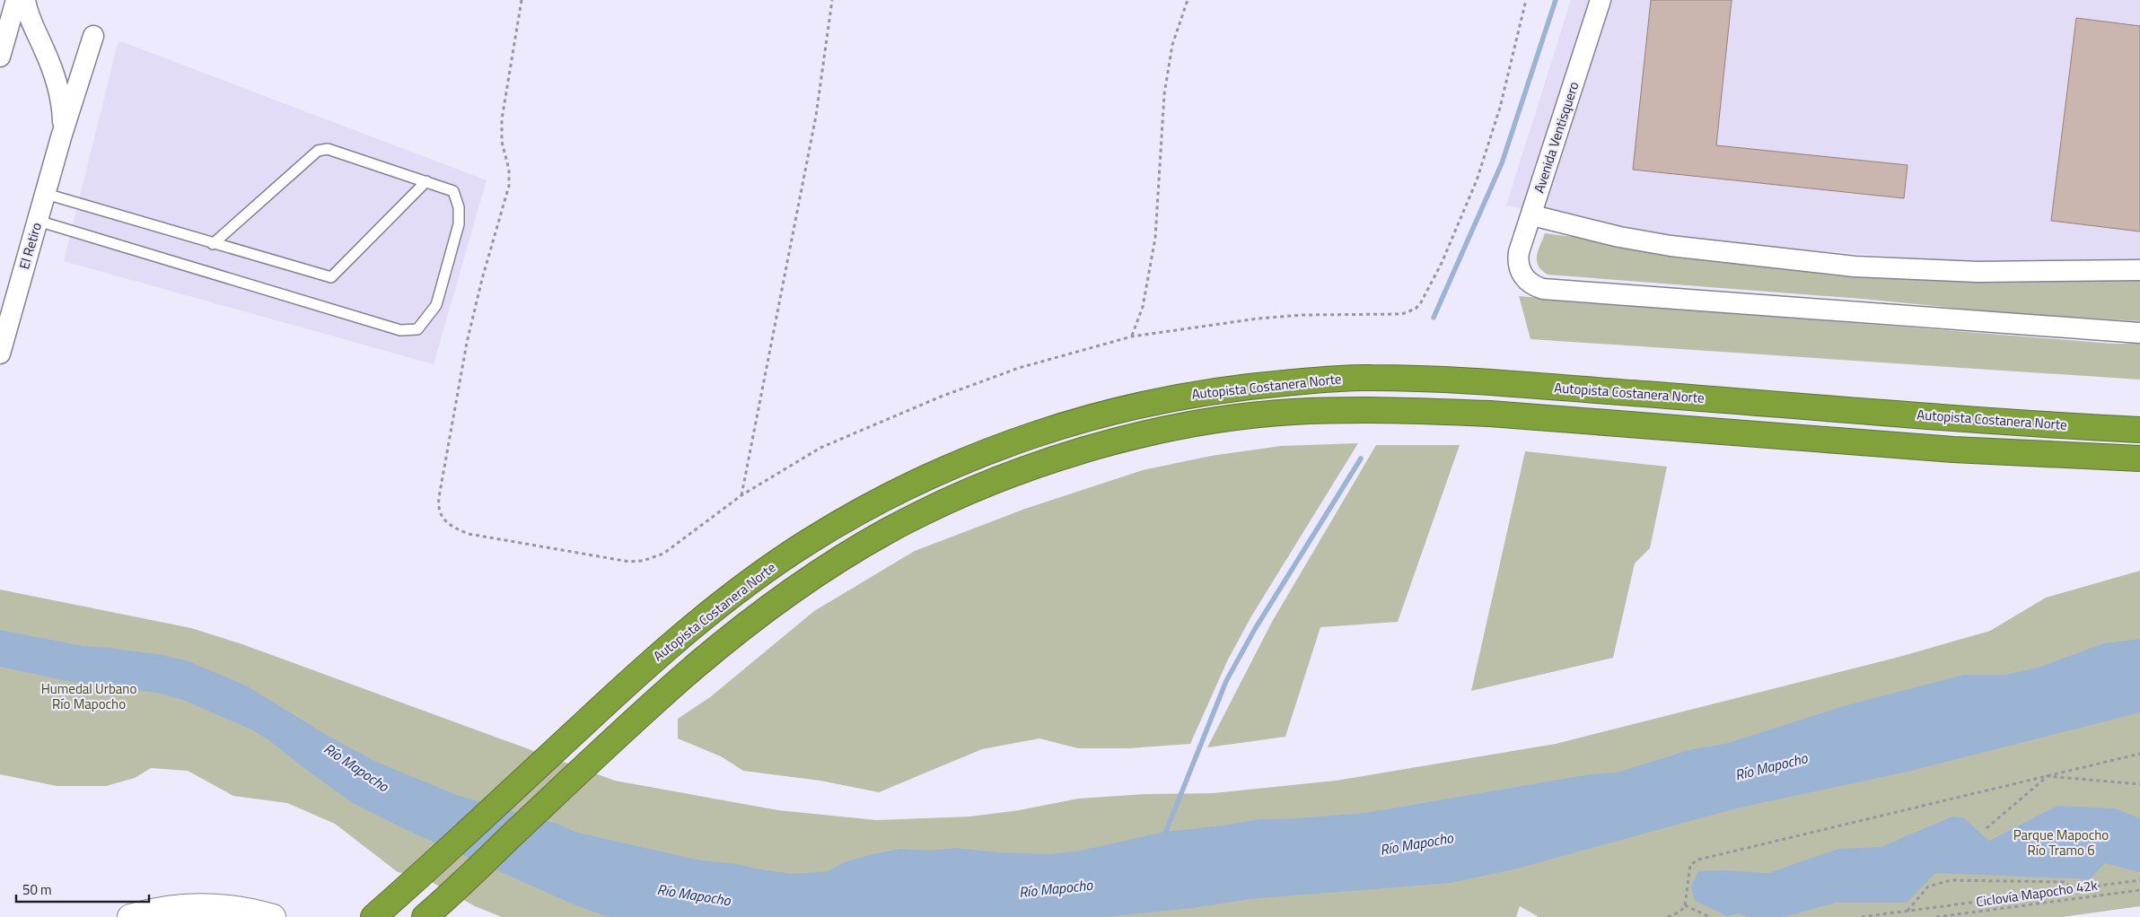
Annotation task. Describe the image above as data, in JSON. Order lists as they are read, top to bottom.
{
  "streets": {
    "highway": ["Autopista Costanera Norte"],
    "street": ["Avenida Ventisquero", "El Retiro"],
    "path": ["Ciclovía Mapocho 42k"]
  },
  "water": ["Río Mapocho"],
  "parks": ["Humedal Urbano Río Mapocho", "Parque Mapocho Río Tramo 6"],
  "scale_bar": "50 m"
}
